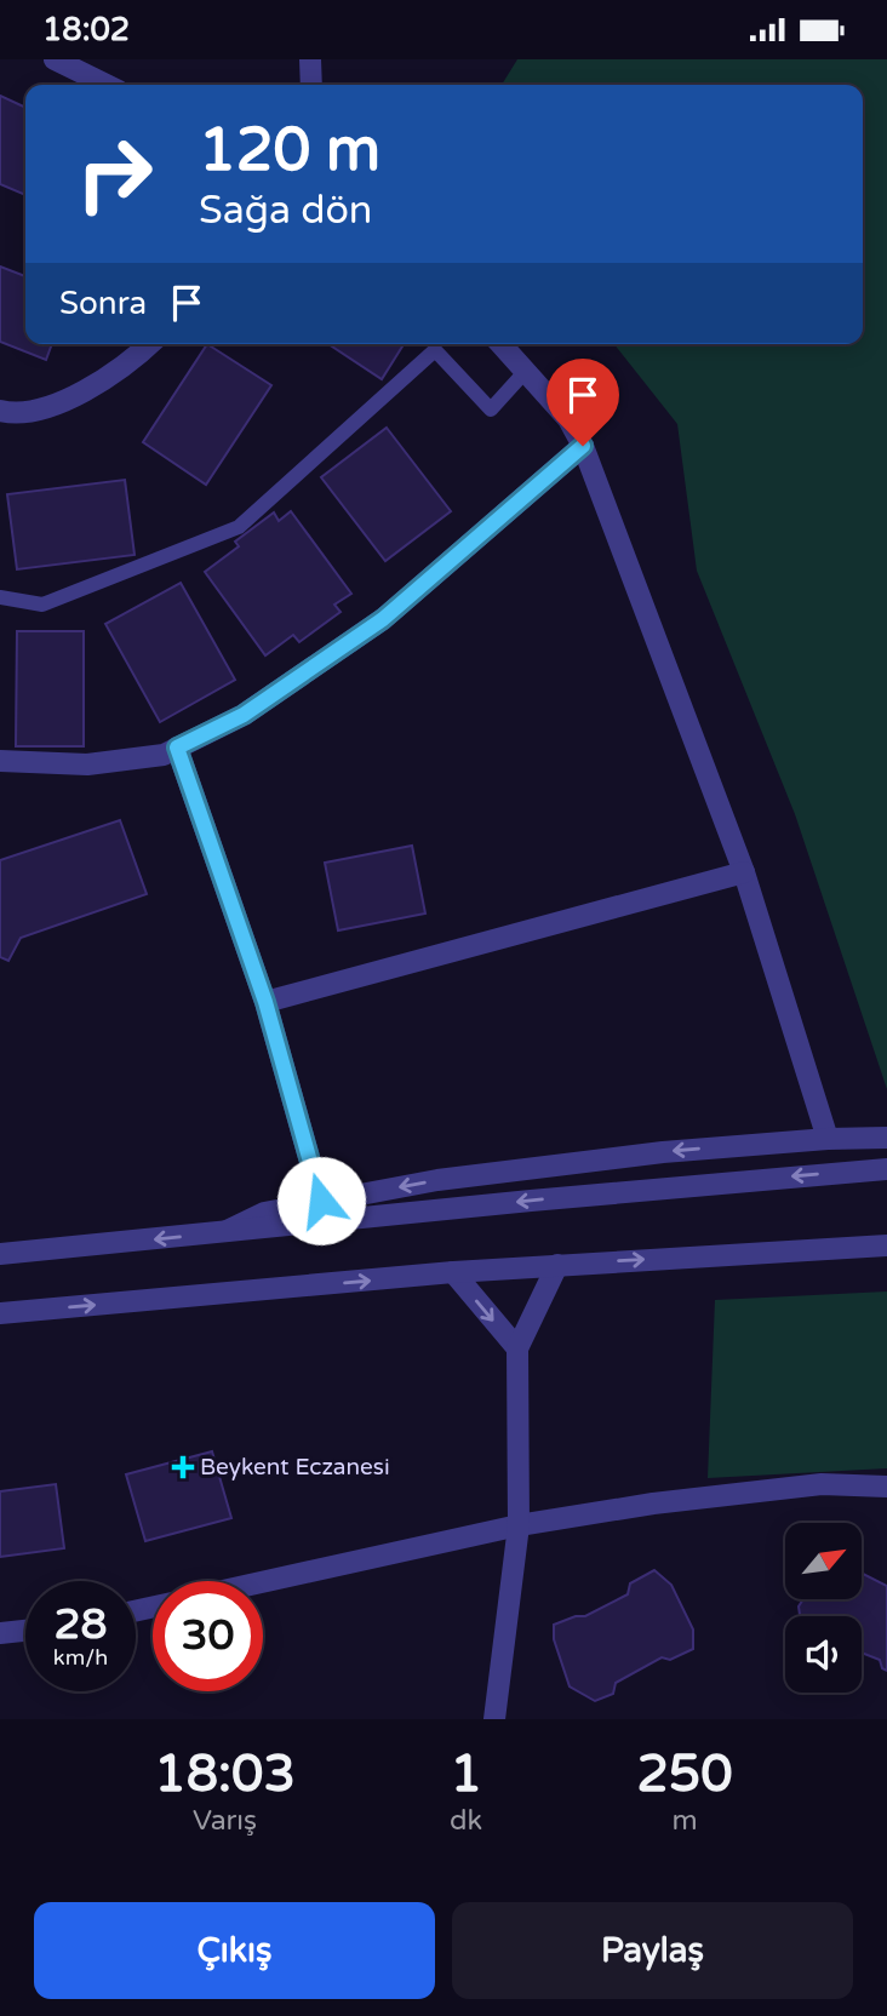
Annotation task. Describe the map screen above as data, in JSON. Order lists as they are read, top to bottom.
{
  "places": {
    "health": ["Beykent Eczanesi"]
  },
  "north": "top right",
  "page": {
    "status": "18:02",
    "turn": ["120 m", "Sağa dön"],
    "then": "Sonra",
    "speed": "28 km/h",
    "limit": "30",
    "eta": [
      "18:03",
      "Varış",
      "1",
      "dk",
      "250",
      "m"
    ],
    "buttons": ["Çıkış", "Paylaş"]
  }
}
